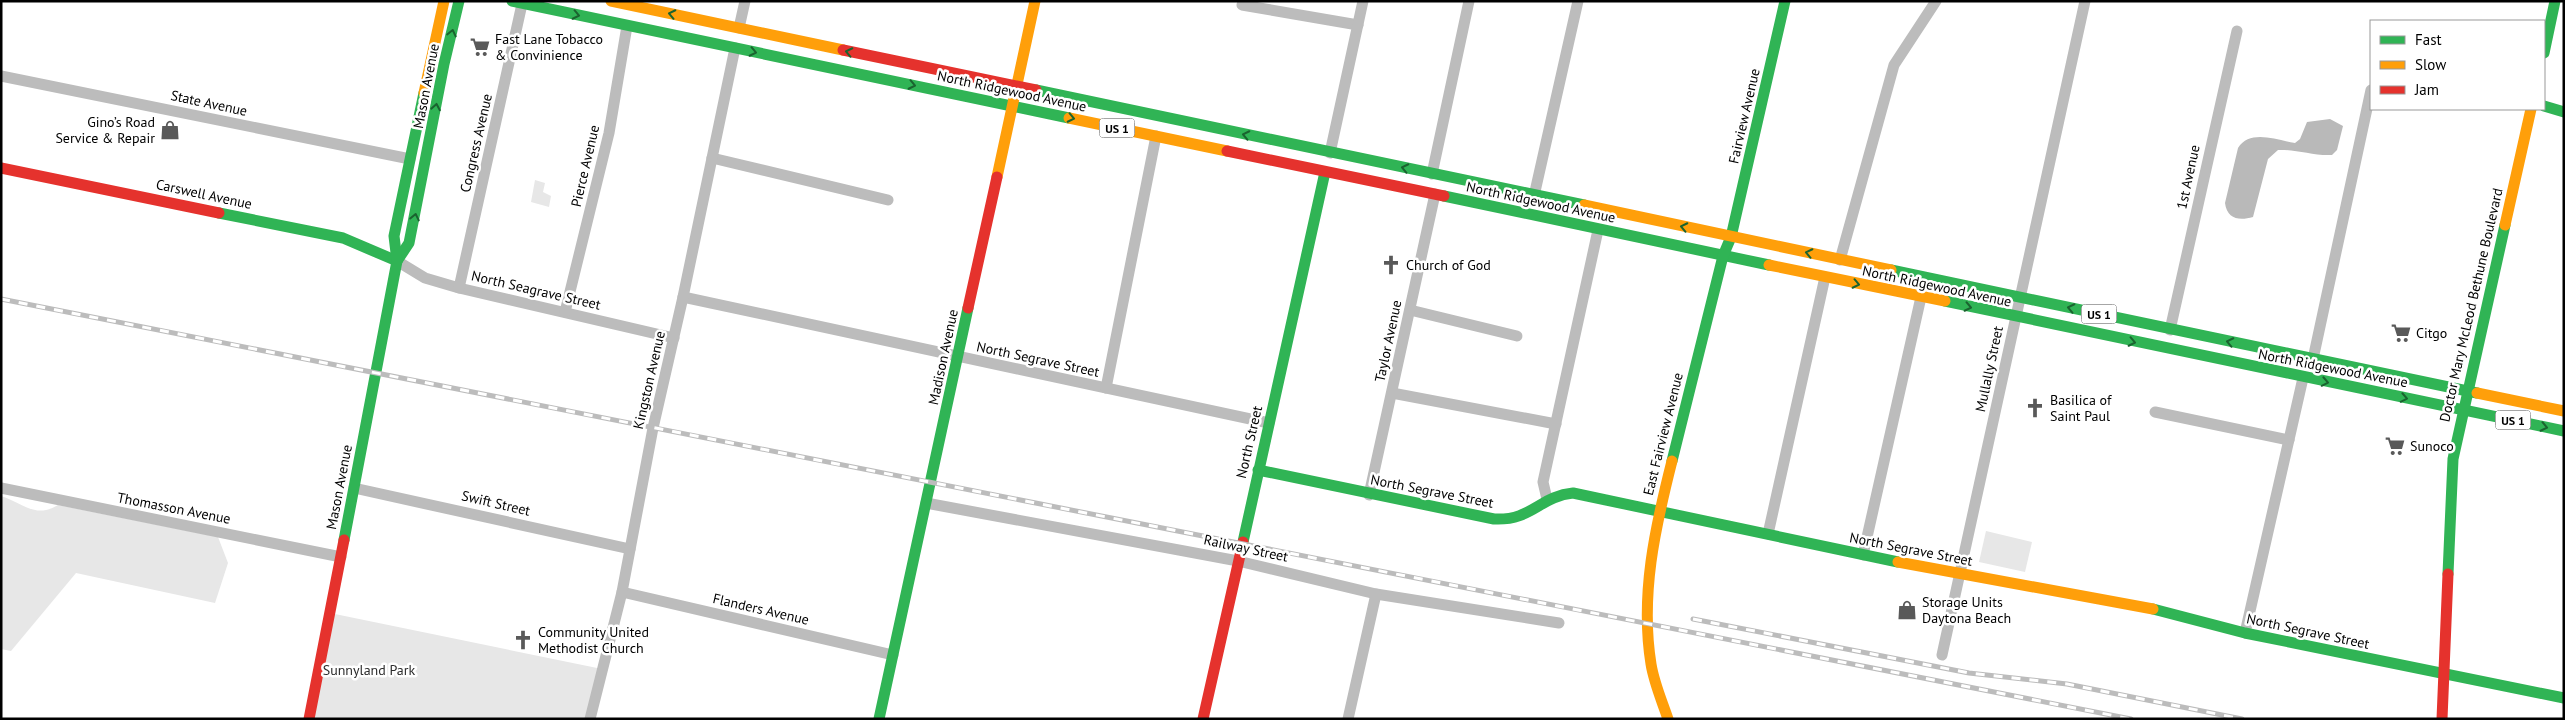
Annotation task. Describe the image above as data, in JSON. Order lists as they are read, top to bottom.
{
  "streets": {
    "main road": [
      "Mason Avenue",
      "North Ridgewood Avenue",
      "Fairview Avenue",
      "US 1",
      "Carswell Avenue",
      "Doctor Mary McLeod Bethune Boulevard",
      "Madison Avenue",
      "North Segrave Street",
      "East Fairview Avenue",
      "North Street"
    ],
    "street": [
      "State Avenue",
      "Congress Avenue",
      "Pierce Avenue",
      "1st Avenue",
      "North Seagrave Street",
      "Taylor Avenue",
      "Mullally Street",
      "Kingston Avenue",
      "Swift Street",
      "Thomasson Avenue",
      "Railway Street",
      "Flanders Avenue"
    ]
  },
  "crossings": [
    ["Mason Avenue", "State Avenue"],
    ["Mason Avenue", "Carswell Avenue"],
    ["Mason Avenue", "North Seagrave Street"],
    ["Mason Avenue", "Swift Street"],
    ["Mason Avenue", "Thomasson Avenue"],
    ["North Ridgewood Avenue", "Fairview Avenue"],
    ["North Ridgewood Avenue", "Congress Avenue"],
    ["North Ridgewood Avenue", "Pierce Avenue"],
    ["North Ridgewood Avenue", "1st Avenue"],
    ["North Ridgewood Avenue", "Doctor Mary McLeod Bethune Boulevard"],
    ["North Ridgewood Avenue", "Taylor Avenue"],
    ["North Ridgewood Avenue", "Madison Avenue"],
    ["North Ridgewood Avenue", "Mullally Street"],
    ["North Ridgewood Avenue", "Kingston Avenue"],
    ["North Ridgewood Avenue", "East Fairview Avenue"],
    ["North Ridgewood Avenue", "North Street"],
    ["Fairview Avenue", "East Fairview Avenue"],
    ["Congress Avenue", "North Seagrave Street"],
    ["Pierce Avenue", "North Seagrave Street"],
    ["Carswell Avenue", "North Seagrave Street"],
    ["North Seagrave Street", "Kingston Avenue"],
    ["Doctor Mary McLeod Bethune Boulevard", "North Segrave Street"],
    ["Taylor Avenue", "North Segrave Street"],
    ["Madison Avenue", "North Segrave Street"],
    ["Madison Avenue", "Railway Street"],
    ["Madison Avenue", "Flanders Avenue"],
    ["North Segrave Street", "Mullally Street"],
    ["North Segrave Street", "Kingston Avenue"],
    ["North Segrave Street", "East Fairview Avenue"],
    ["North Segrave Street", "North Street"],
    ["Kingston Avenue", "Swift Street"],
    ["Kingston Avenue", "Flanders Avenue"],
    ["North Street", "Railway Street"]
  ],
  "parks": ["Sunnyland Park"],
  "places": {
    "supermarket": ["Fast Lane Tobacco & Convinience", "Citgo", "Sunoco"],
    "shop": ["Gino’s Road Service & Repair", "Storage Units Daytona Beach"],
    "church": ["Church of God", "Basilica of Saint Paul", "Community United Methodist Church"]
  },
  "legend": ["Fast", "Slow", "Jam"]
}
